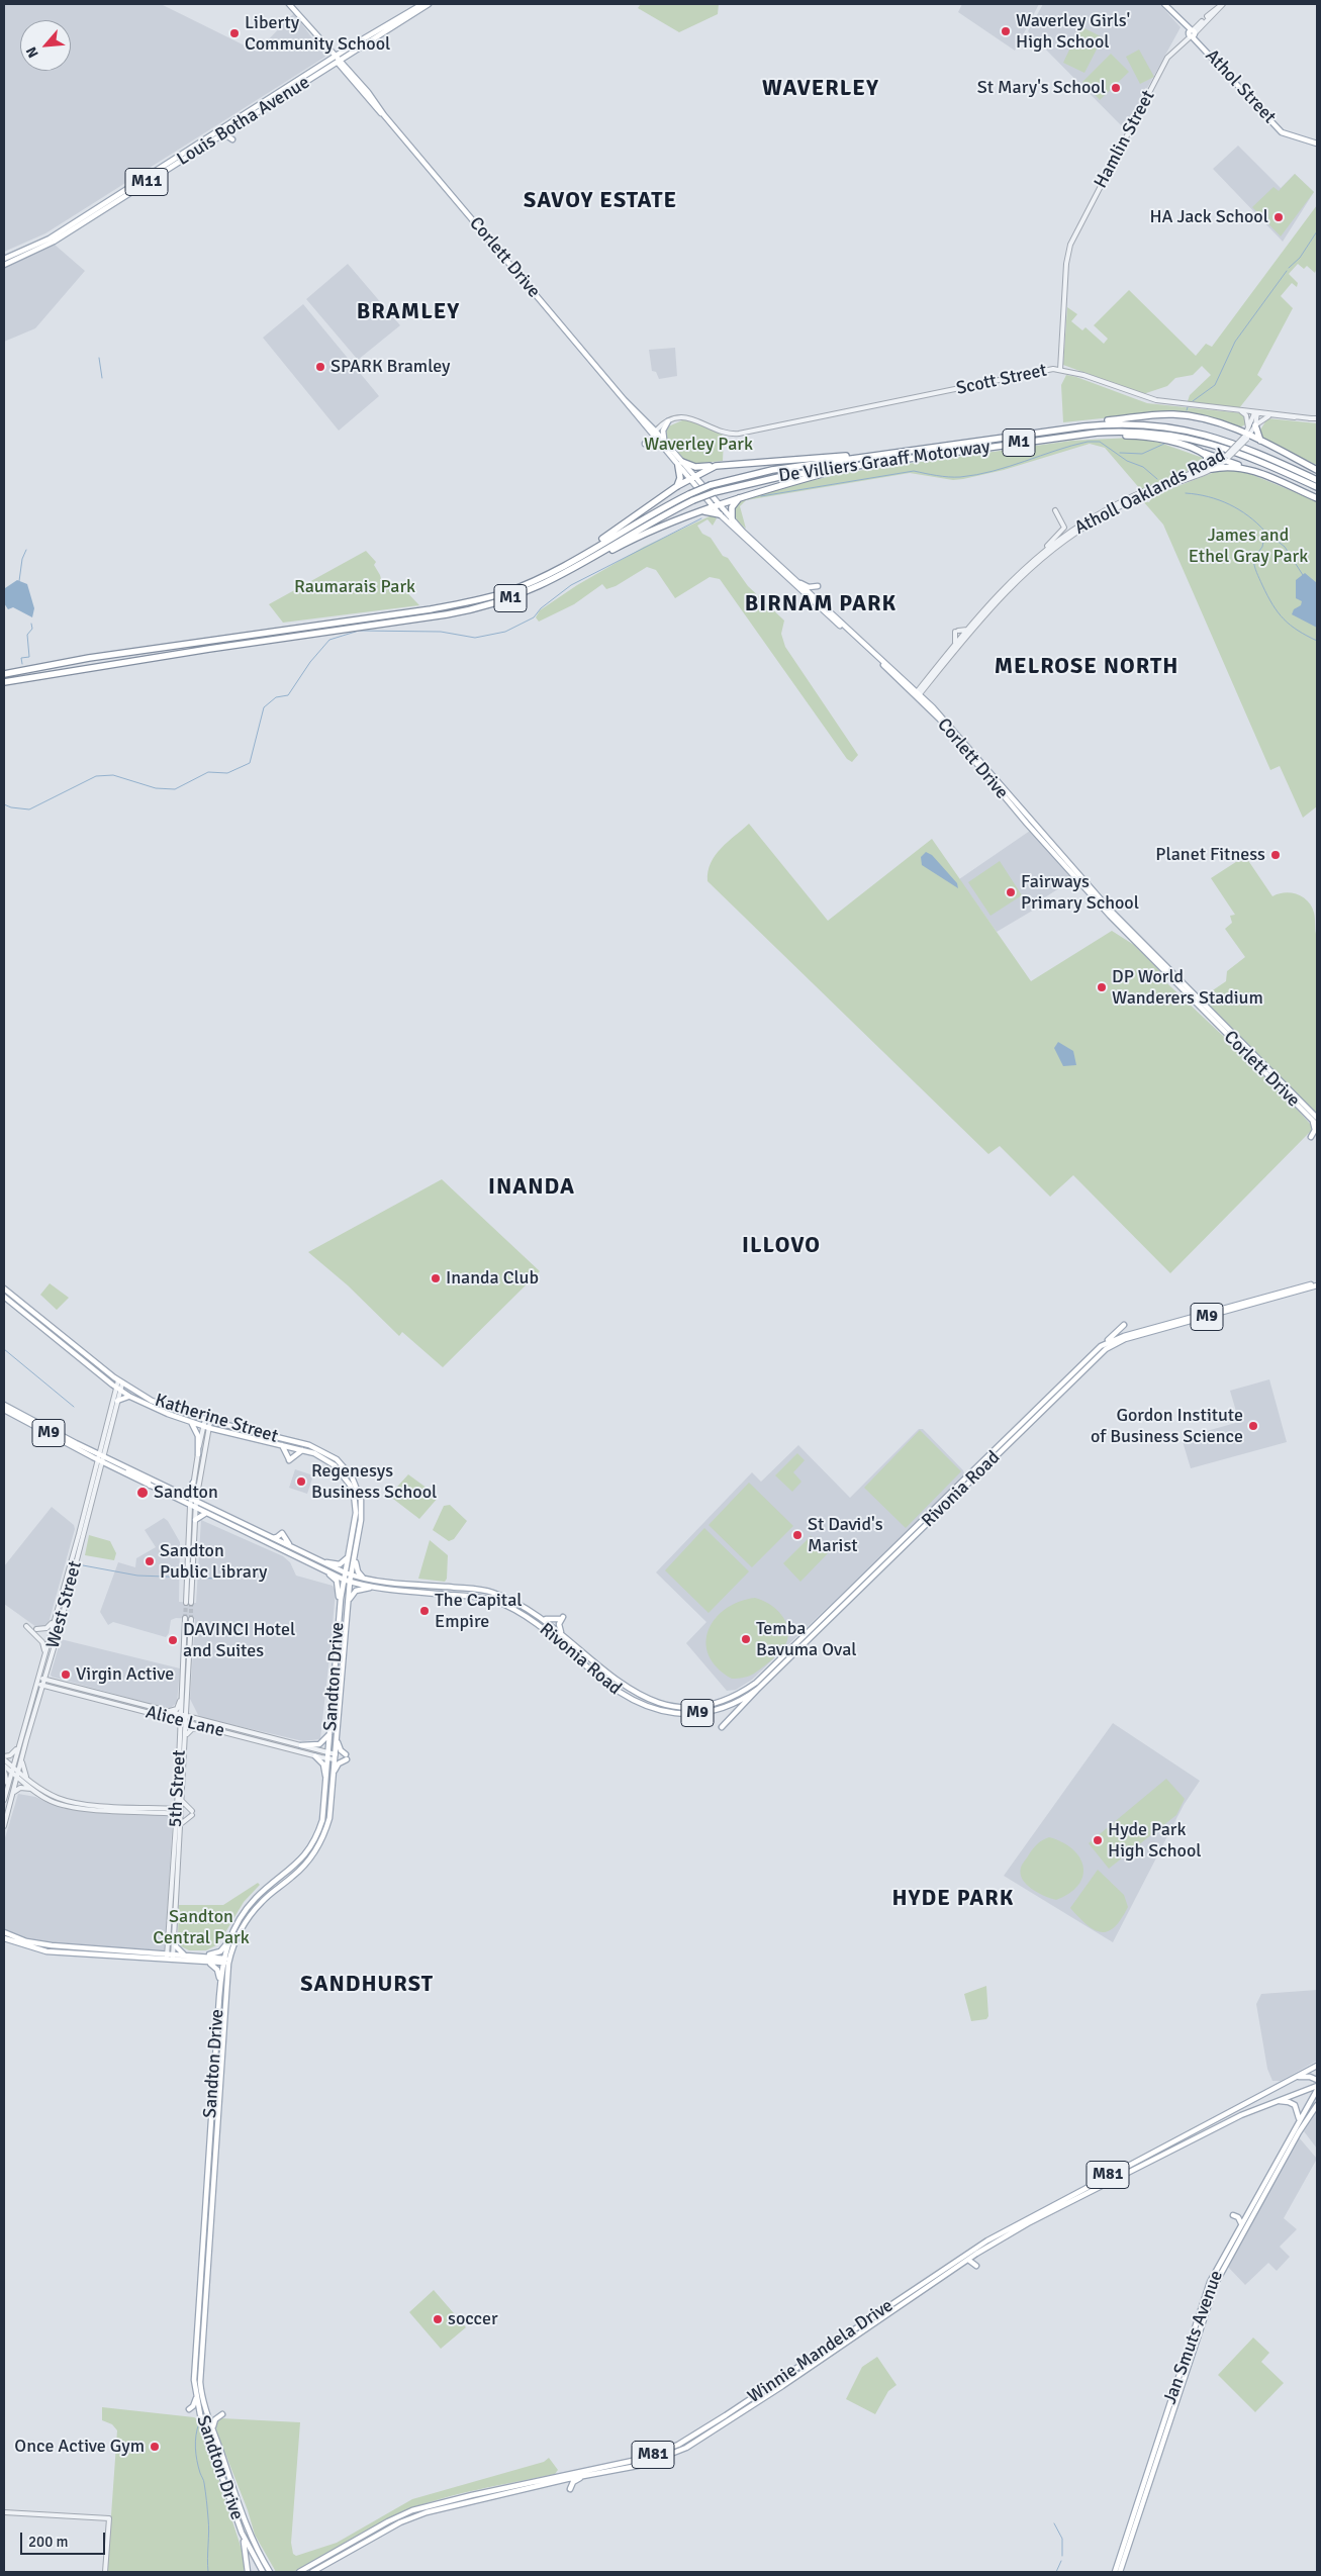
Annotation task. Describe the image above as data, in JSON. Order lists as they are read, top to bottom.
{
  "streets": {
    "highway": ["M1", "De Villiers Graaff Motorway"],
    "main road": [
      "Athol Street",
      "Louis Botha Avenue",
      "M11",
      "Corlett Drive",
      "M9",
      "Katherine Street",
      "Rivonia Road",
      "Sandton Drive",
      "M81",
      "Jan Smuts Avenue",
      "Winnie Mandela Drive"
    ],
    "street": [
      "Hamlin Street",
      "Scott Street",
      "Atholl Oaklands Road",
      "West Street",
      "Alice Lane",
      "5th Street"
    ]
  },
  "crossings": [
    ["Athol Street", "Hamlin Street"],
    ["Louis Botha Avenue", "Corlett Drive"],
    ["Hamlin Street", "Scott Street"],
    ["Corlett Drive", "Atholl Oaklands Road"],
    ["Scott Street", "Atholl Oaklands Road"],
    ["M1", "De Villiers Graaff Motorway"],
    ["M9", "Rivonia Road"],
    ["Katherine Street", "Rivonia Road"],
    ["Katherine Street", "West Street"],
    ["Katherine Street", "Sandton Drive"],
    ["Rivonia Road", "West Street"],
    ["Rivonia Road", "Sandton Drive"],
    ["West Street", "Alice Lane"],
    ["Sandton Drive", "Alice Lane"],
    ["Alice Lane", "5th Street"]
  ],
  "districts": [
    "WAVERLEY",
    "SAVOY ESTATE",
    "BRAMLEY",
    "BIRNAM PARK",
    "MELROSE NORTH",
    "INANDA",
    "ILLOVO",
    "HYDE PARK",
    "SANDHURST"
  ],
  "parks": [
    "Waverley Park",
    "James and Ethel Gray Park",
    "Raumarais Park",
    "Sandton Central Park"
  ],
  "places": [
    "Waverley Girls' High School",
    "Liberty Community School",
    "St Mary's School",
    "HA Jack School",
    "SPARK Bramley",
    "Planet Fitness",
    "Fairways Primary School",
    "DP World Wanderers Stadium",
    "Inanda Club",
    "Gordon Institute of Business Science",
    "Regenesys Business School",
    "Sandton",
    "St David's Marist",
    "Sandton Public Library",
    "The Capital Empire",
    "Temba Bavuma Oval",
    "DAVINCI Hotel and Suites",
    "Virgin Active",
    "Hyde Park High School",
    "soccer",
    "Once Active Gym"
  ],
  "scale_bar": "200 m",
  "north": "bottom left"
}
